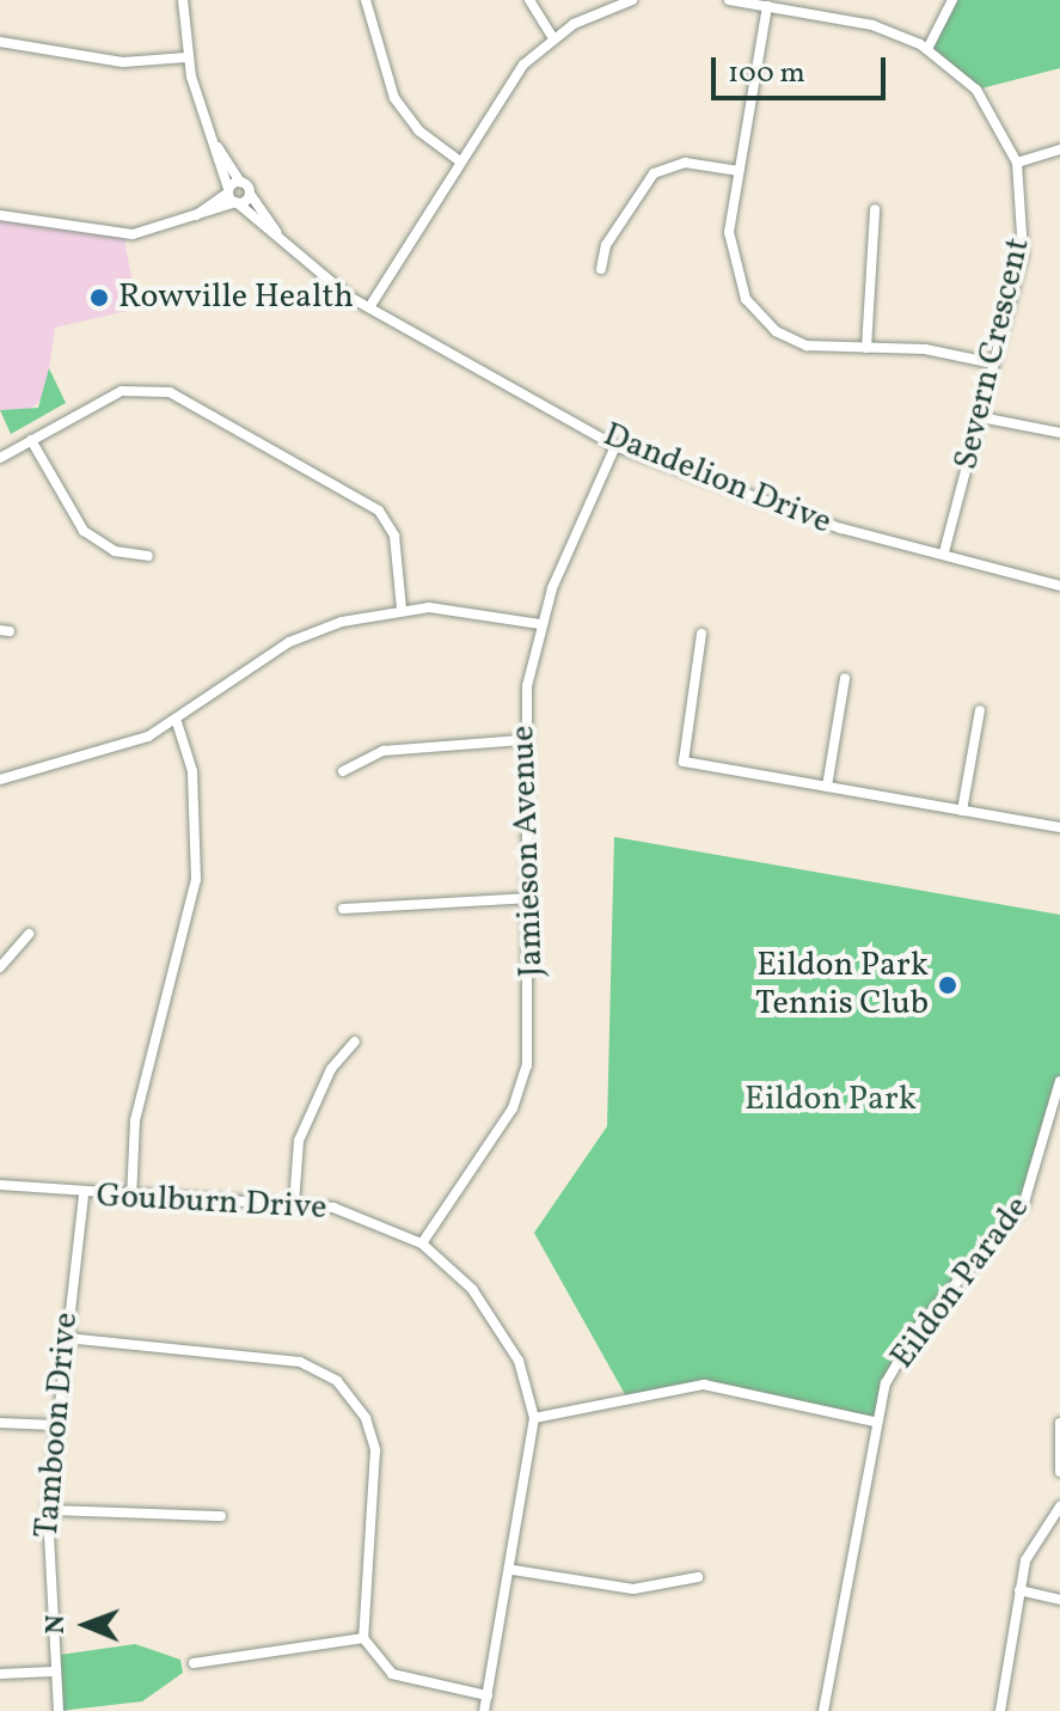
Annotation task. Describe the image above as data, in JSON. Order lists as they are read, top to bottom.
{
  "streets": {
    "street": [
      "Severn Crescent",
      "Dandelion Drive",
      "Jamieson Avenue",
      "Goulburn Drive",
      "Eildon Parade",
      "Tamboon Drive"
    ]
  },
  "crossings": [
    ["Severn Crescent", "Dandelion Drive"],
    ["Dandelion Drive", "Jamieson Avenue"],
    ["Jamieson Avenue", "Goulburn Drive"],
    ["Goulburn Drive", "Tamboon Drive"]
  ],
  "parks": ["Eildon Park"],
  "places": ["Rowville Health", "Eildon Park Tennis Club"],
  "scale_bar": "100 m",
  "north": "left"
}
